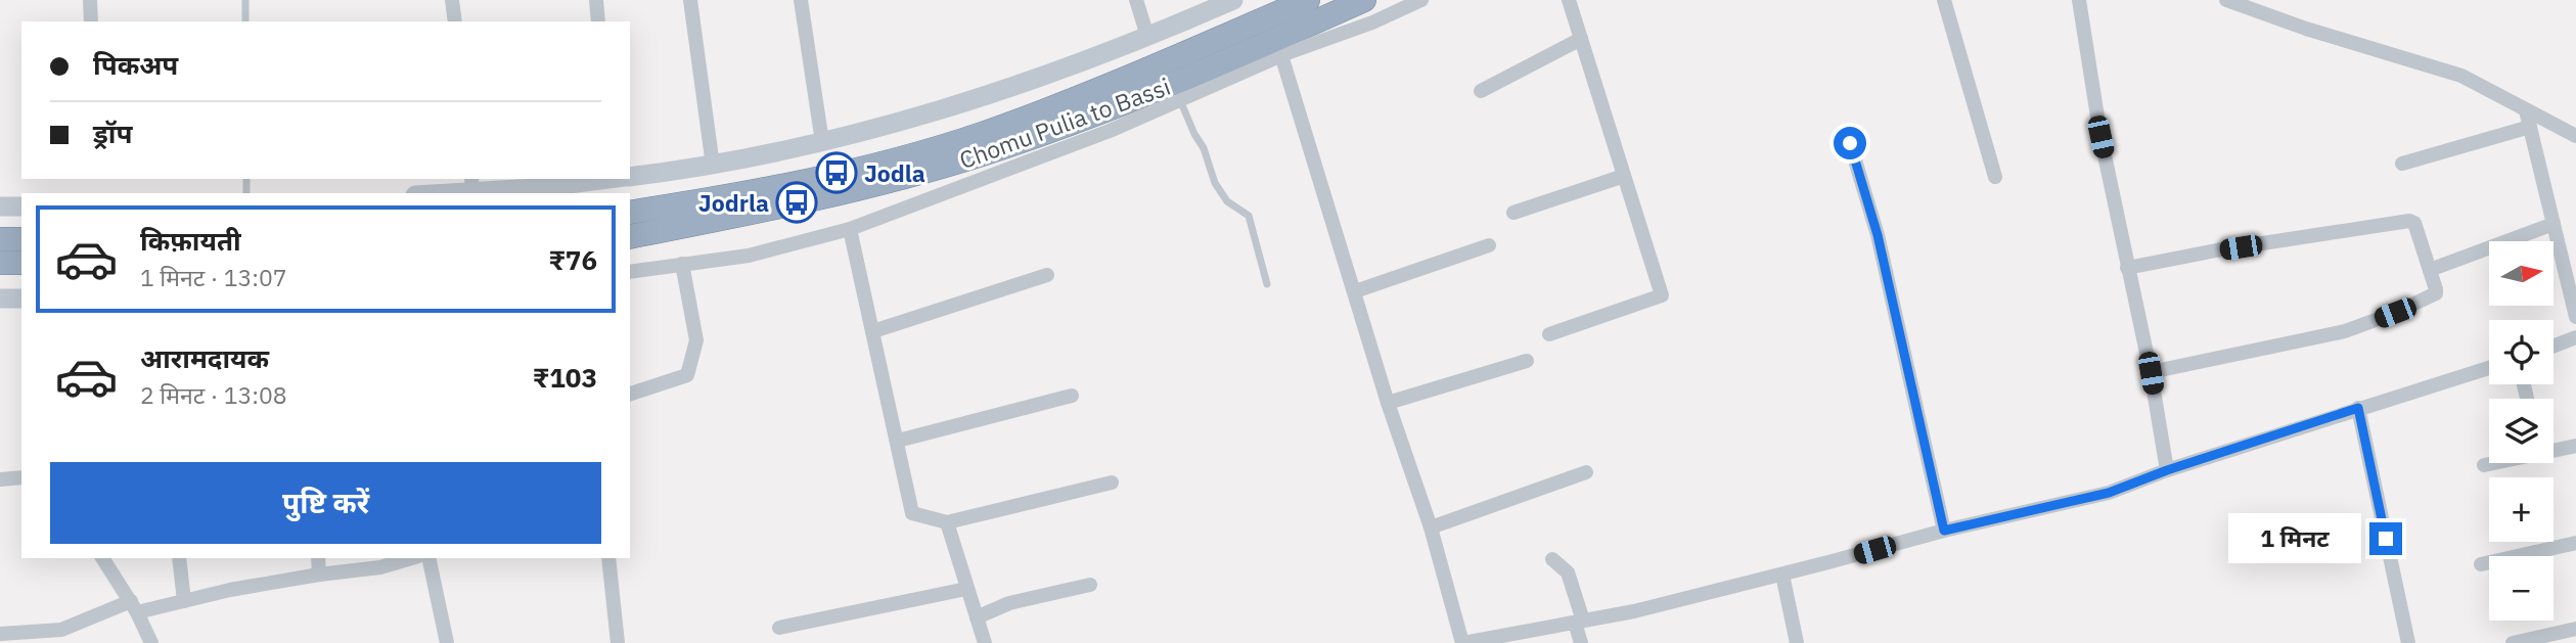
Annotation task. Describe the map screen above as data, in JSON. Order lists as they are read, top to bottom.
{
  "streets": {
    "highway": ["Chomu Pulia to Bassi"]
  },
  "places": {
    "bus stop": ["Jodla", "Jodrla"]
  },
  "north": "right",
  "page": {
    "banner": ["पिकअप", "ड्रॉप"],
    "list": [
      {
        "name": "किफ़ायती",
        "note": "1 मिनट · 13:07",
        "value": "₹76"
      },
      {
        "name": "आरामदायक",
        "note": "2 मिनट · 13:08",
        "value": "₹103"
      }
    ],
    "map_buttons": ["+", "−"],
    "buttons": "पुष्टि करें",
    "bubble": "1 मिनट"
  }
}
